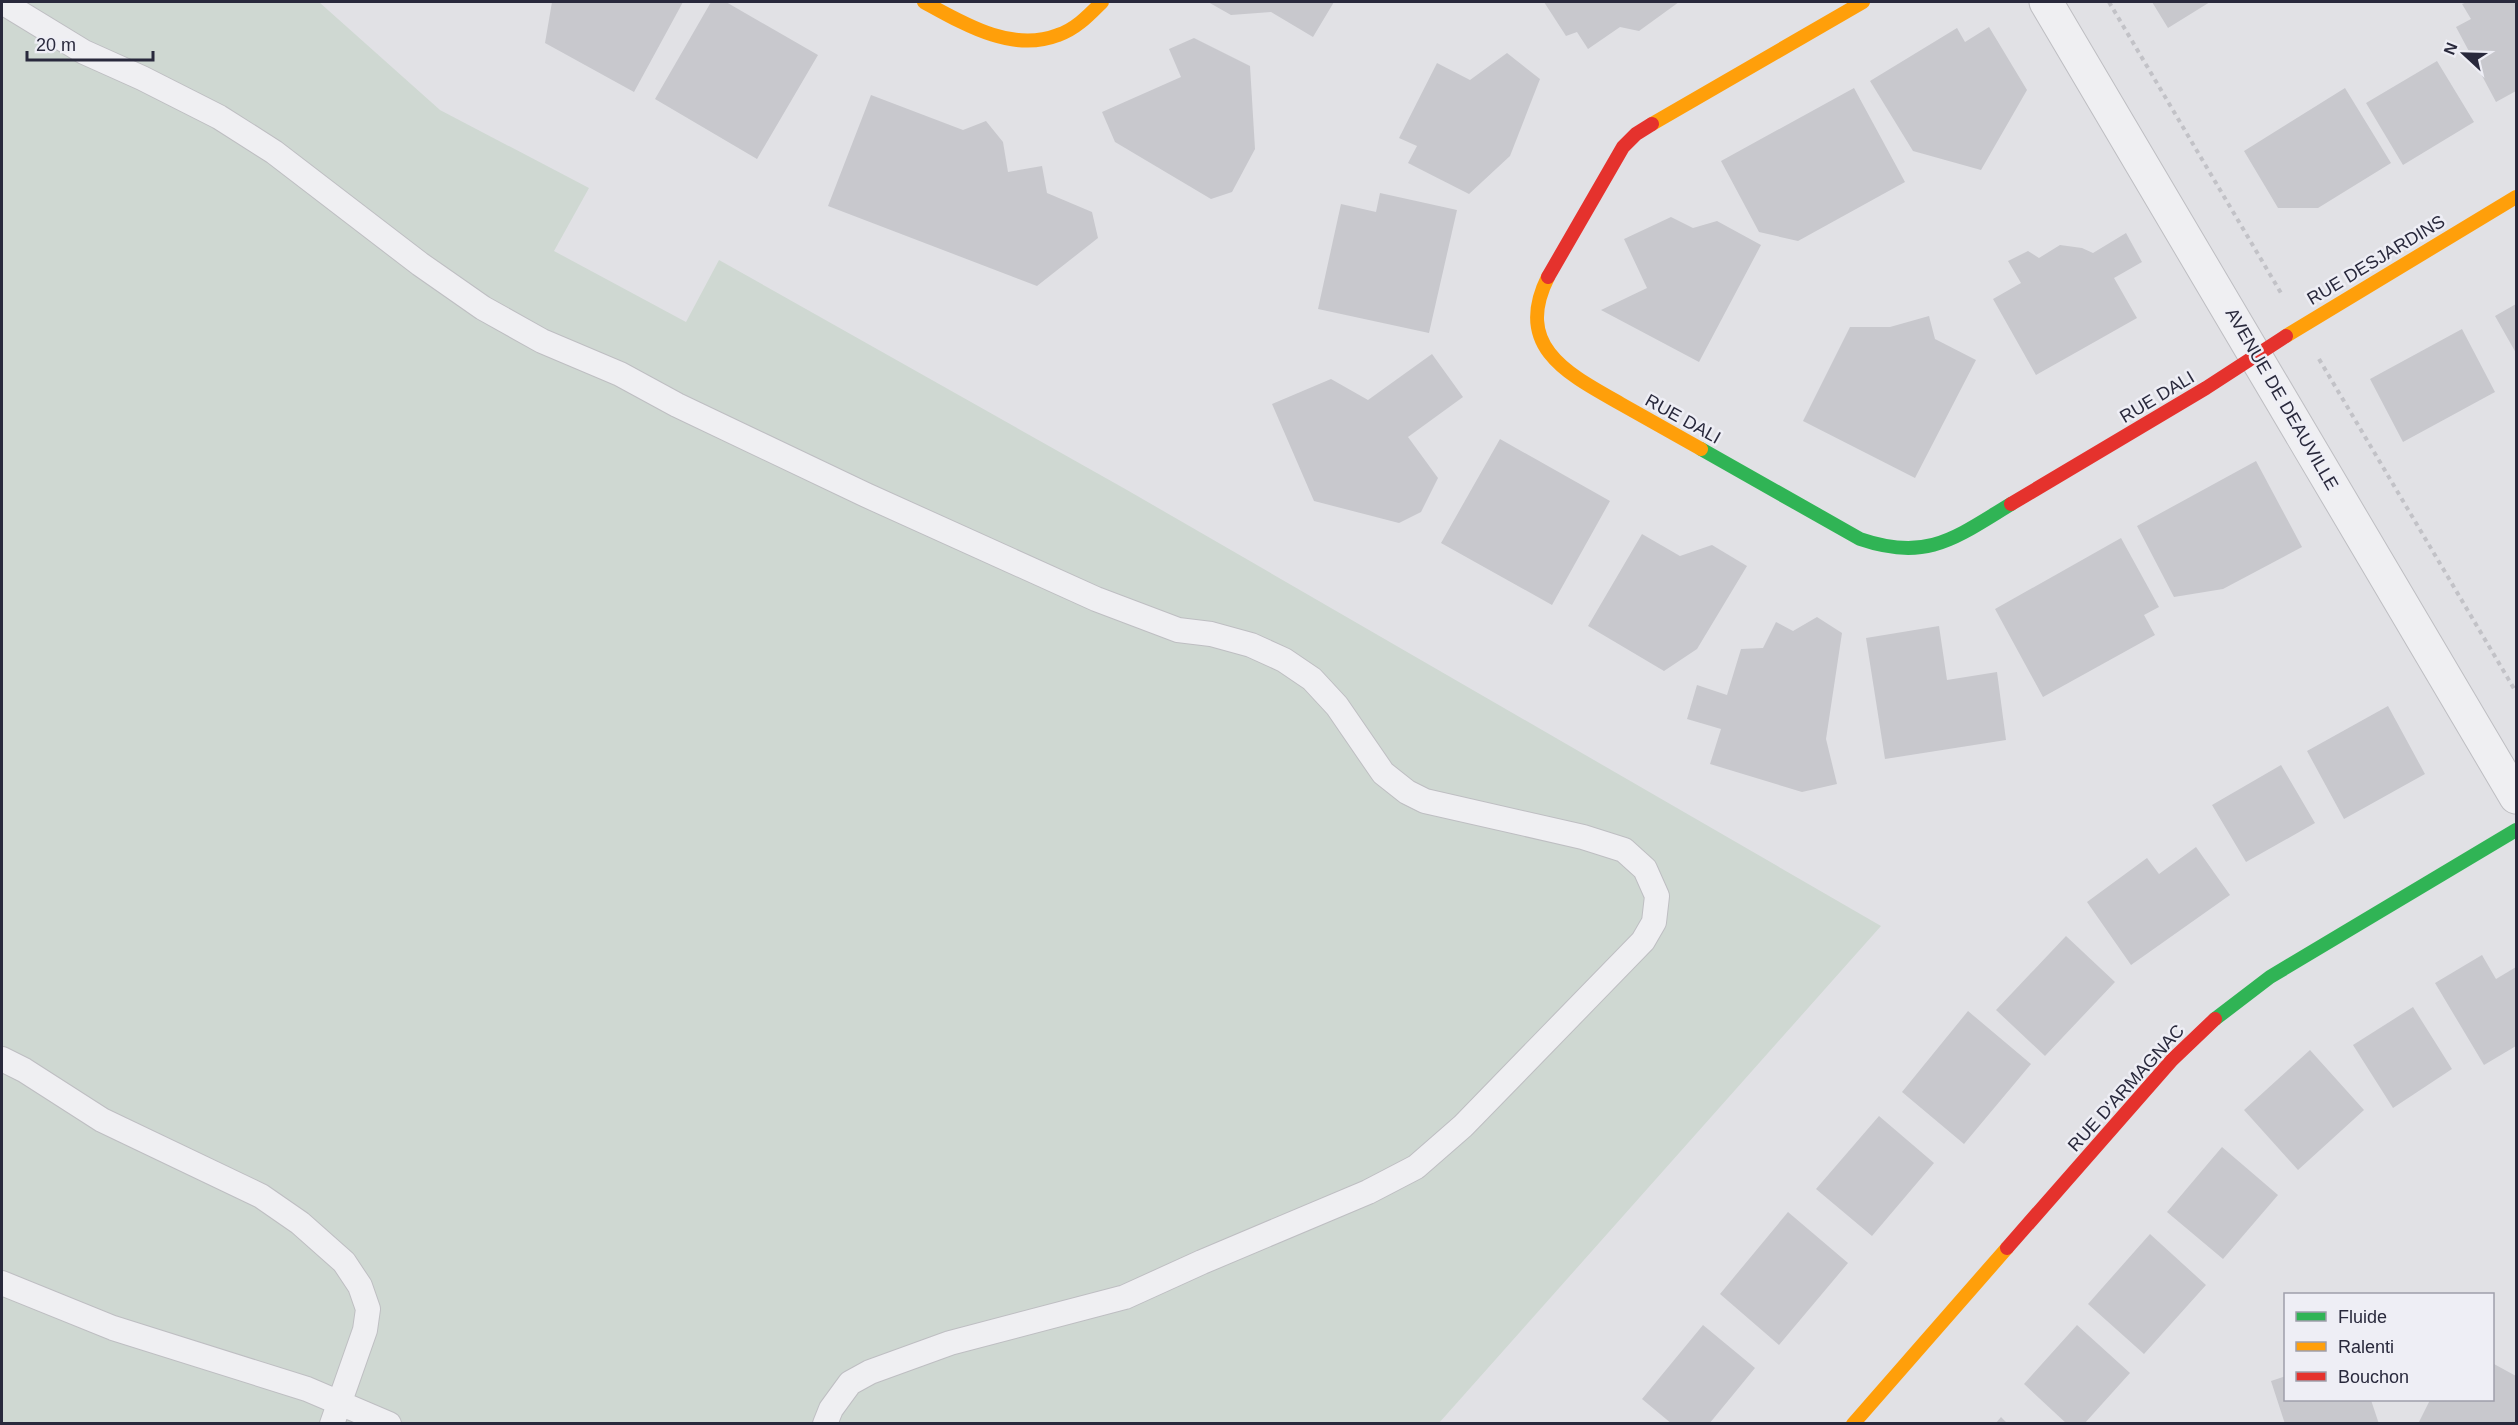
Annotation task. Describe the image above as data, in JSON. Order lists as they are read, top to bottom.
{
  "streets": {
    "street": [
      "RUE DESJARDINS",
      "RUE DALI",
      "AVENUE DE DEAUVILLE",
      "RUE D'ARMAGNAC"
    ]
  },
  "crossings": [
    ["RUE DESJARDINS", "RUE DALI"],
    ["RUE DESJARDINS", "AVENUE DE DEAUVILLE"],
    ["RUE DALI", "AVENUE DE DEAUVILLE"]
  ],
  "legend": ["Fluide", "Ralenti", "Bouchon"],
  "scale_bar": "20 m",
  "north": "left"
}
